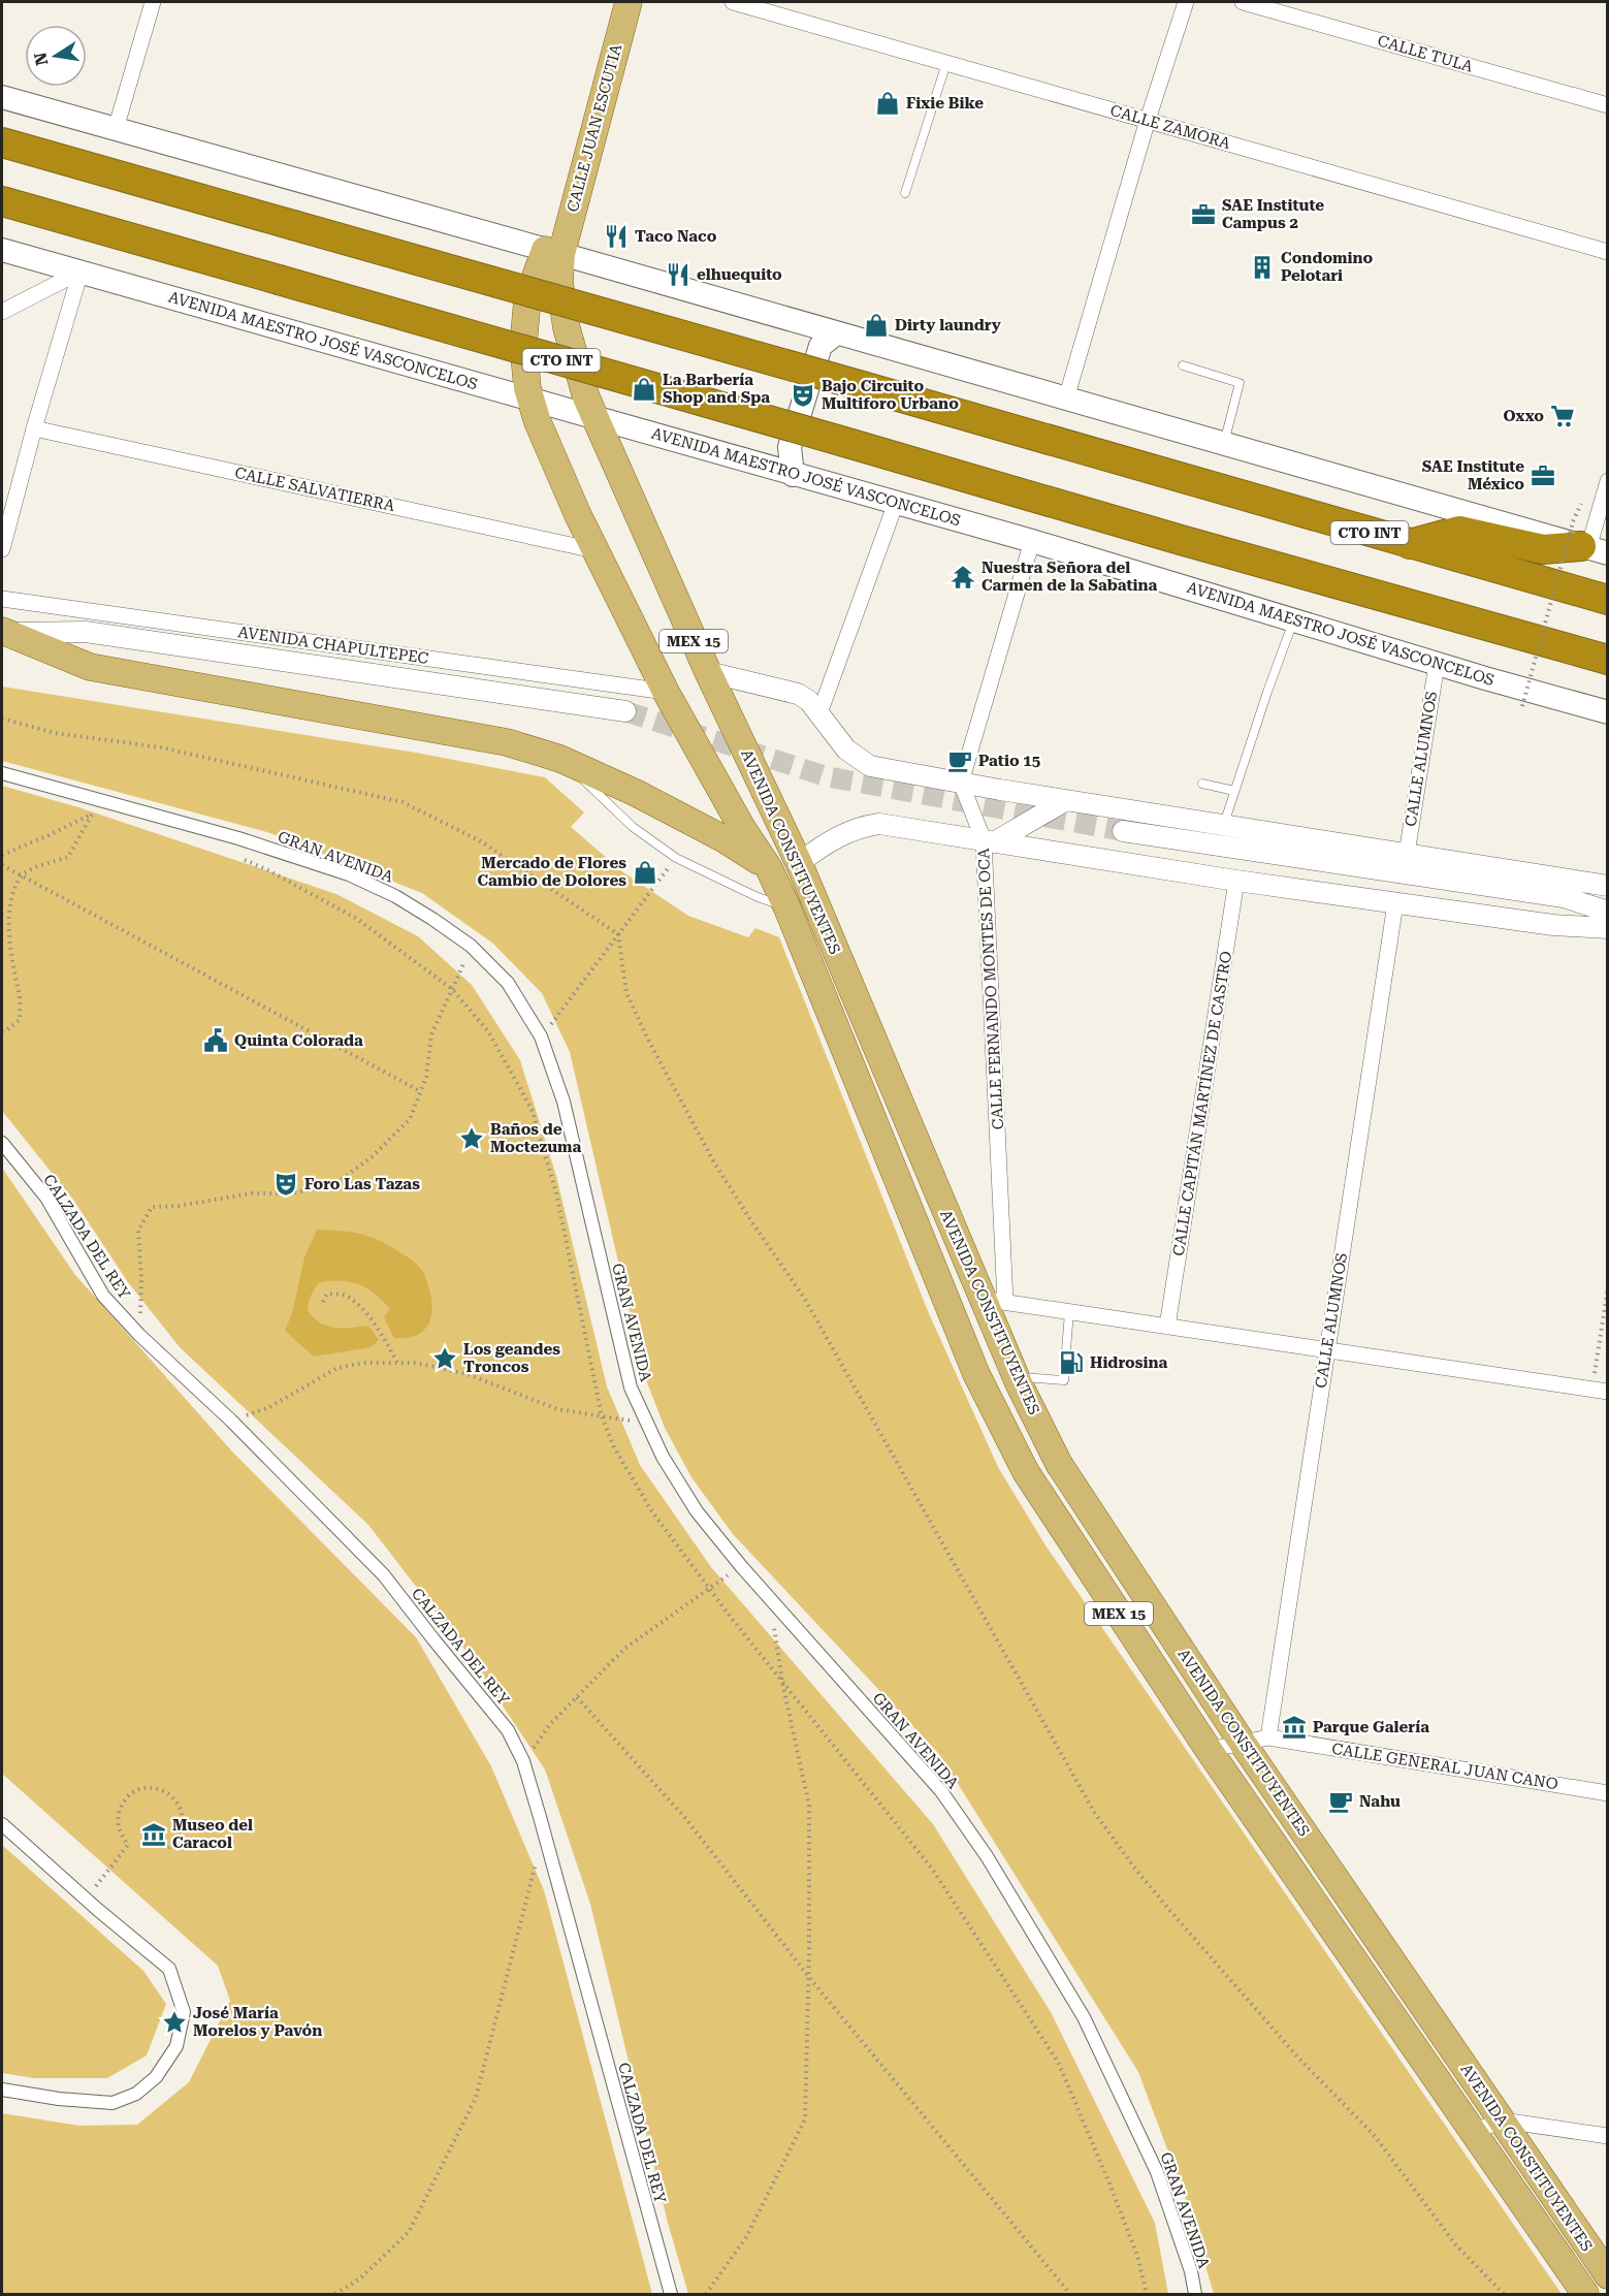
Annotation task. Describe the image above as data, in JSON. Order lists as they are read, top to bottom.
{
  "streets": {
    "highway": ["CTO INT"],
    "main road": [
      "CALLE JUAN ESCUTIA",
      "AVENIDA MAESTRO JOSÉ VASCONCELOS",
      "MEX 15",
      "AVENIDA CONSTITUYENTES"
    ],
    "street": [
      "CALLE TULA",
      "CALLE ZAMORA",
      "CALLE SALVATIERRA",
      "AVENIDA CHAPULTEPEC",
      "CALLE ALUMNOS",
      "GRAN AVENIDA",
      "CALLE FERNANDO MONTES DE OCA",
      "CALLE CAPITÁN MARTÍNEZ DE CASTRO",
      "CALZADA DEL REY",
      "CALLE GENERAL JUAN CANO"
    ]
  },
  "crossings": [
    ["CALLE JUAN ESCUTIA", "AVENIDA CONSTITUYENTES"],
    ["AVENIDA MAESTRO JOSÉ VASCONCELOS", "CALLE ALUMNOS"],
    ["AVENIDA MAESTRO JOSÉ VASCONCELOS", "AVENIDA CONSTITUYENTES"],
    ["CALLE SALVATIERRA", "AVENIDA CONSTITUYENTES"],
    ["AVENIDA CHAPULTEPEC", "AVENIDA CONSTITUYENTES"],
    ["CALLE ALUMNOS", "CALLE GENERAL JUAN CANO"],
    ["AVENIDA CONSTITUYENTES", "CALLE FERNANDO MONTES DE OCA"],
    ["AVENIDA CONSTITUYENTES", "CALLE GENERAL JUAN CANO"]
  ],
  "places": {
    "shop": [
      "Fixie Bike",
      "Dirty laundry",
      "La Barbería Shop and Spa",
      "Mercado de Flores Cambio de Dolores"
    ],
    "office": ["SAE Institute Campus 2", "SAE Institute México"],
    "restaurant": ["Taco Naco", "elhuequito"],
    "building": ["Condomino Pelotari"],
    "theatre": ["Bajo Circuito Multiforo Urbano", "Foro Las Tazas"],
    "supermarket": ["Oxxo"],
    "temple": ["Nuestra Señora del Carmen de la Sabatina"],
    "cafe": ["Patio 15", "Nahu"],
    "public building": ["Quinta Colorada"],
    "place": ["Baños de Moctezuma", "Los geandes Troncos", "José María Morelos y Pavón"],
    "fuel station": ["Hidrosina"],
    "museum": ["Parque Galería", "Museo del Caracol"]
  },
  "north": "left"
}
